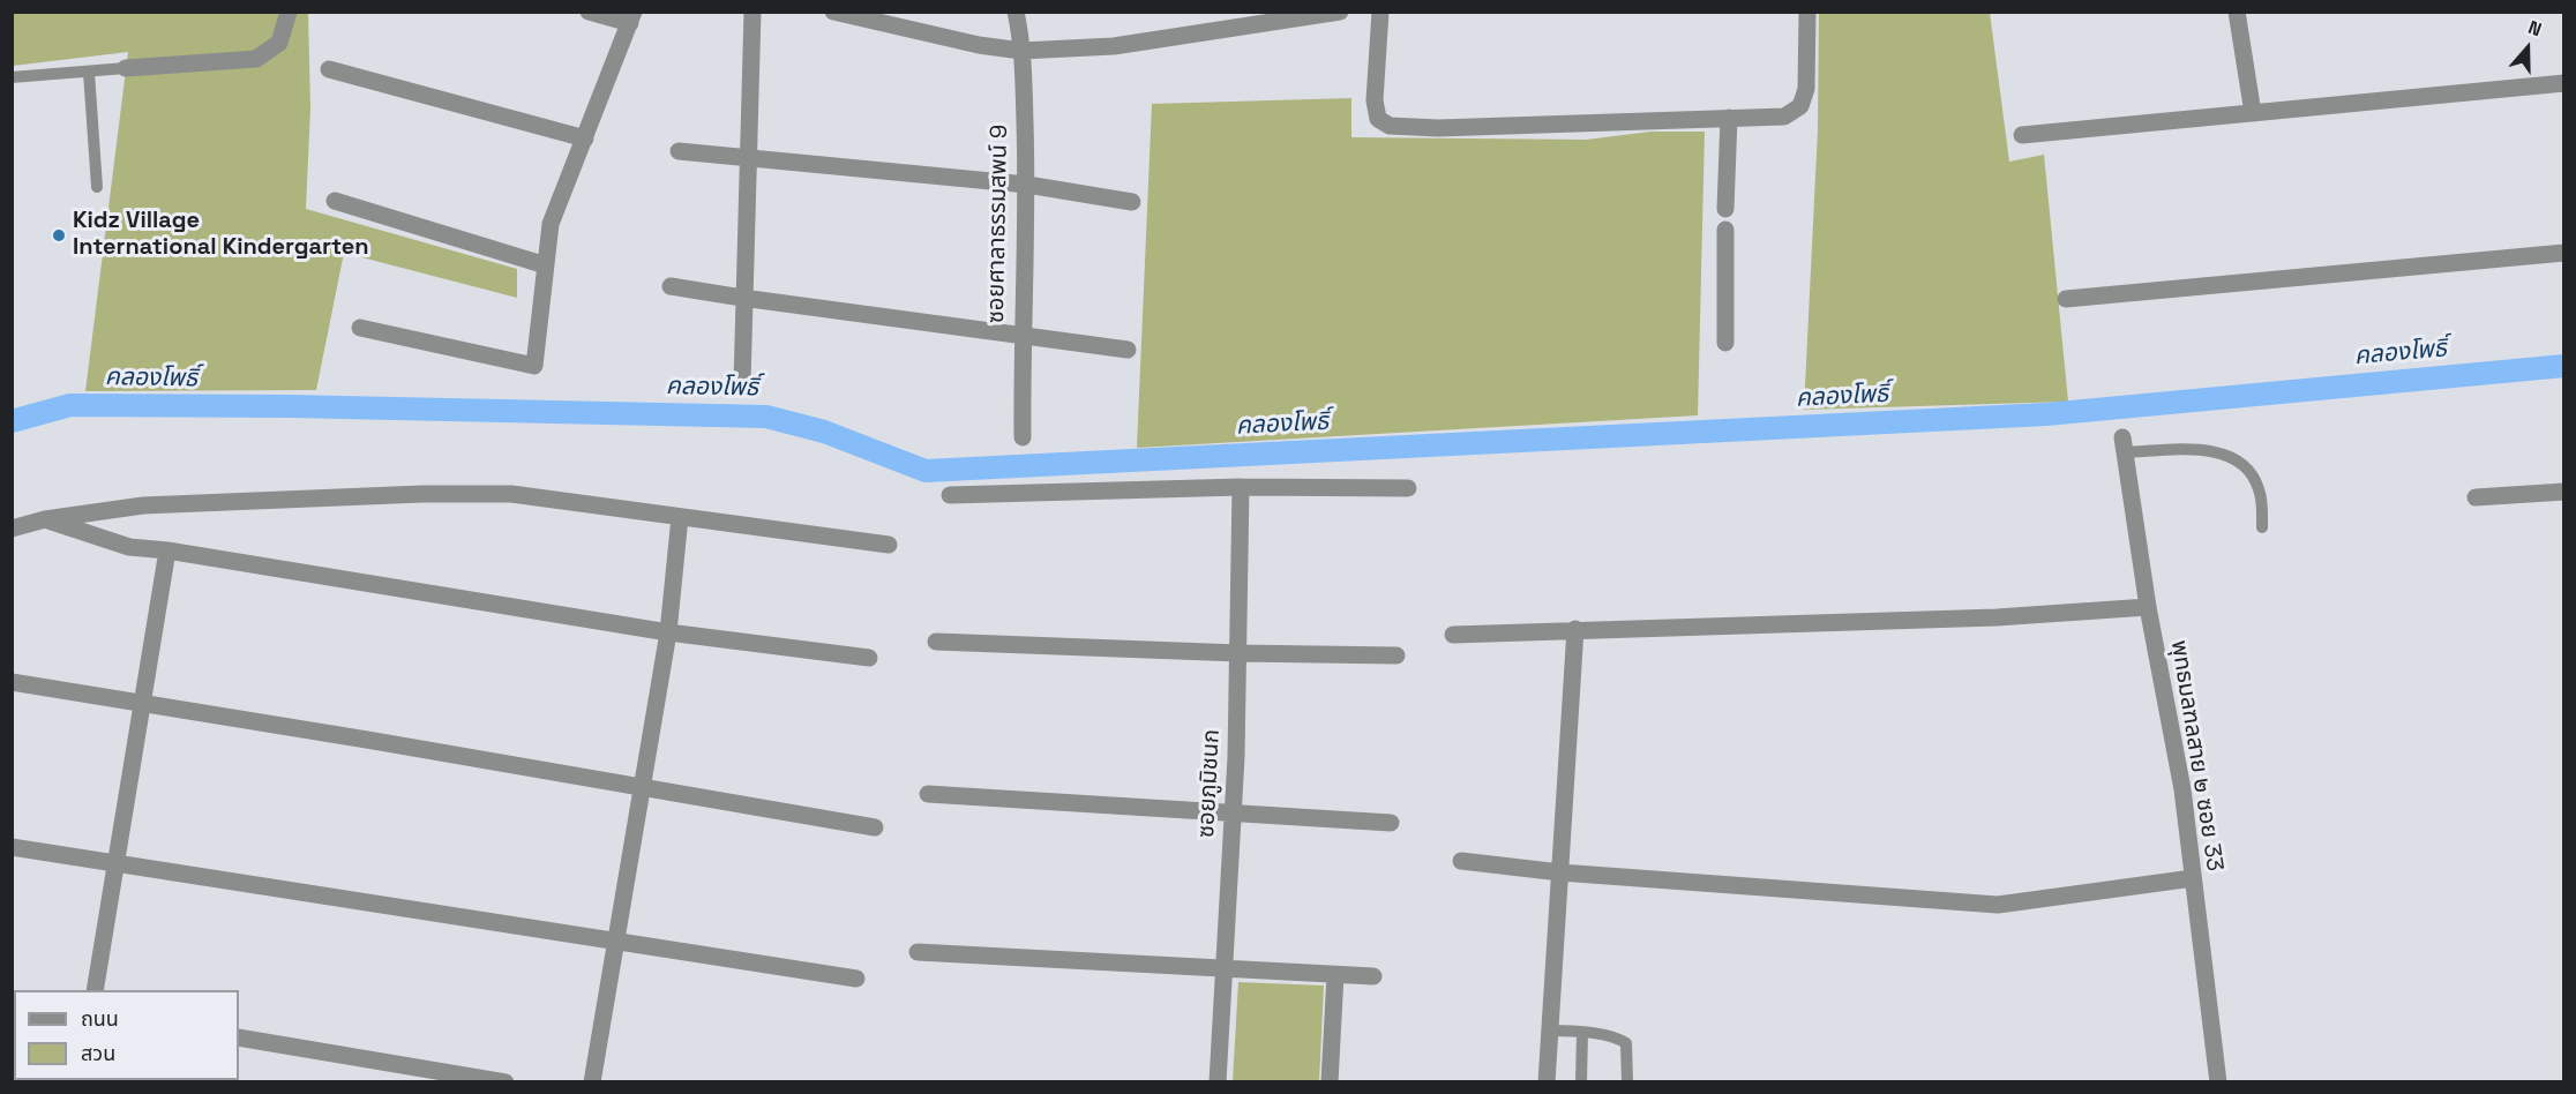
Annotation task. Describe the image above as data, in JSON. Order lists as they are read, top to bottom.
{
  "streets": {
    "street": ["ซอยศาลาธรรมสพน์ 9", "พุทธมลฑลสาย ๒ ซอย 33", "ซอยภูมิชนก"]
  },
  "water": ["คลองโพธิ์"],
  "places": ["Kidz Village International Kindergarten"],
  "legend": ["ถนน", "สวน"],
  "north": "top"
}
